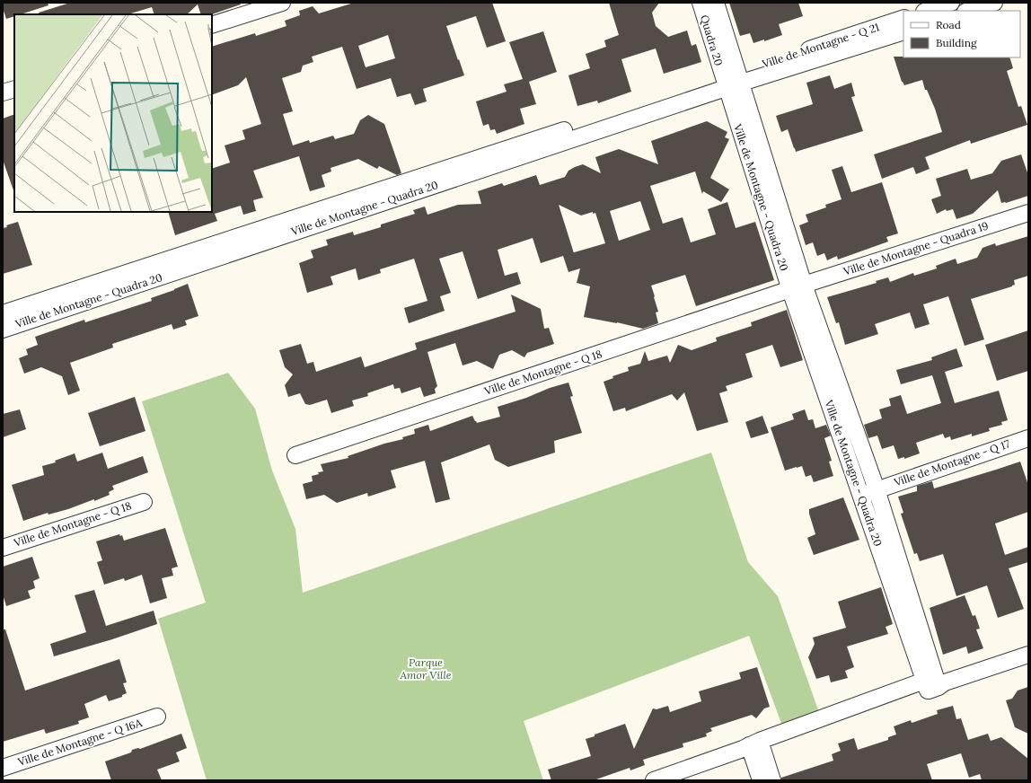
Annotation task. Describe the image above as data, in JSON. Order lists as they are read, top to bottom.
{
  "streets": {
    "street": [
      "Quadra 20",
      "Ville de Montagne - Q 21",
      "Ville de Montagne - Quadra 20",
      "Ville de Montagne - Quadra 19",
      "Ville de Montagne - Q 18",
      "Ville de Montagne - Q 17",
      "Ville de Montagne - Q 16A"
    ]
  },
  "crossings": [
    ["Quadra 20", "Ville de Montagne - Q 21"],
    ["Quadra 20", "Ville de Montagne - Quadra 20"],
    ["Ville de Montagne - Q 21", "Ville de Montagne - Quadra 20"],
    ["Ville de Montagne - Quadra 20", "Ville de Montagne - Quadra 19"],
    ["Ville de Montagne - Quadra 20", "Ville de Montagne - Q 18"],
    ["Ville de Montagne - Quadra 20", "Ville de Montagne - Q 17"],
    ["Ville de Montagne - Quadra 19", "Ville de Montagne - Q 18"]
  ],
  "parks": ["Parque Amor Ville"],
  "legend": ["Road", "Building"]
}
